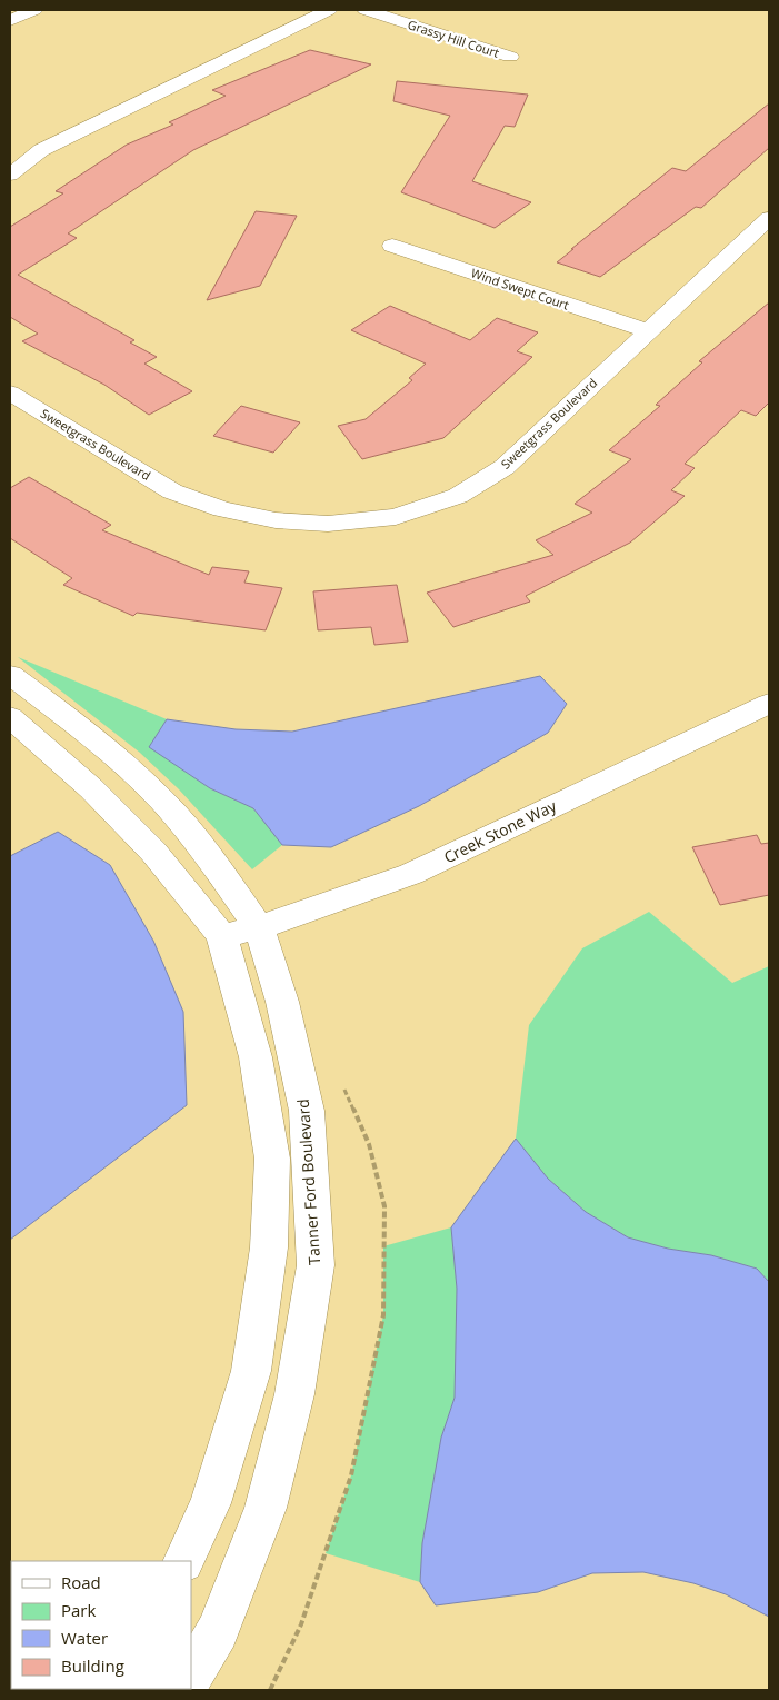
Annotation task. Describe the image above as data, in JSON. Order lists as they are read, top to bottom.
{
  "streets": {
    "street": [
      "Grassy Hill Court",
      "Wind Swept Court",
      "Sweetgrass Boulevard",
      "Creek Stone Way",
      "Tanner Ford Boulevard"
    ]
  },
  "crossings": [
    ["Wind Swept Court", "Sweetgrass Boulevard"],
    ["Creek Stone Way", "Tanner Ford Boulevard"]
  ],
  "legend": [
    "Road",
    "Park",
    "Water",
    "Building"
  ]
}
